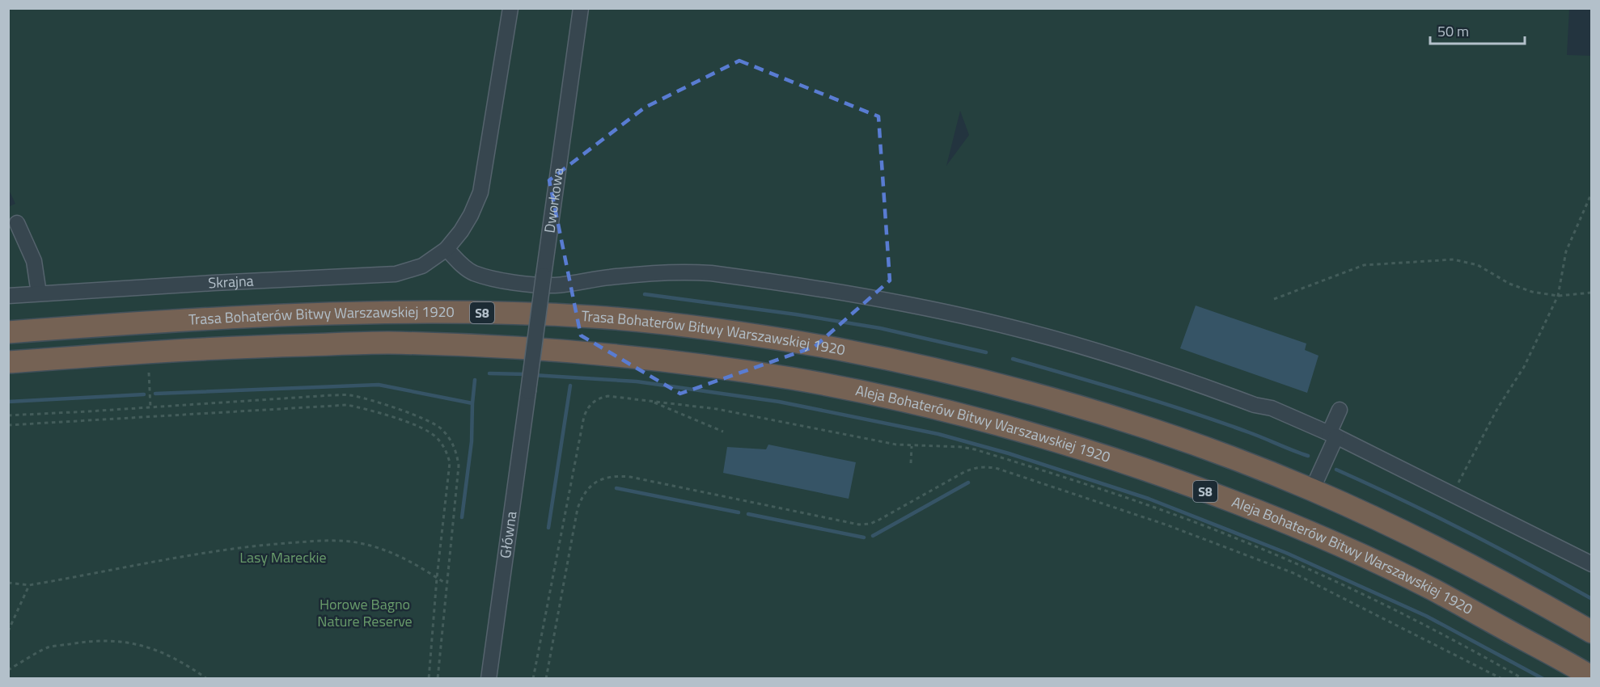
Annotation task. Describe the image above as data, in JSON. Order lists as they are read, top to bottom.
{
  "streets": {
    "highway": ["S8", "Trasa Bohaterów Bitwy Warszawskiej 1920", "Aleja Bohaterów Bitwy Warszawskiej 1920"],
    "street": ["Dworkowa", "Skrajna", "Główna"]
  },
  "crossings": [
    ["Dworkowa", "Główna"],
    ["S8", "Trasa Bohaterów Bitwy Warszawskiej 1920"],
    ["Trasa Bohaterów Bitwy Warszawskiej 1920", "Aleja Bohaterów Bitwy Warszawskiej 1920"]
  ],
  "parks": ["Lasy Mareckie", "Horowe Bagno Nature Reserve"],
  "scale_bar": "50 m"
}
